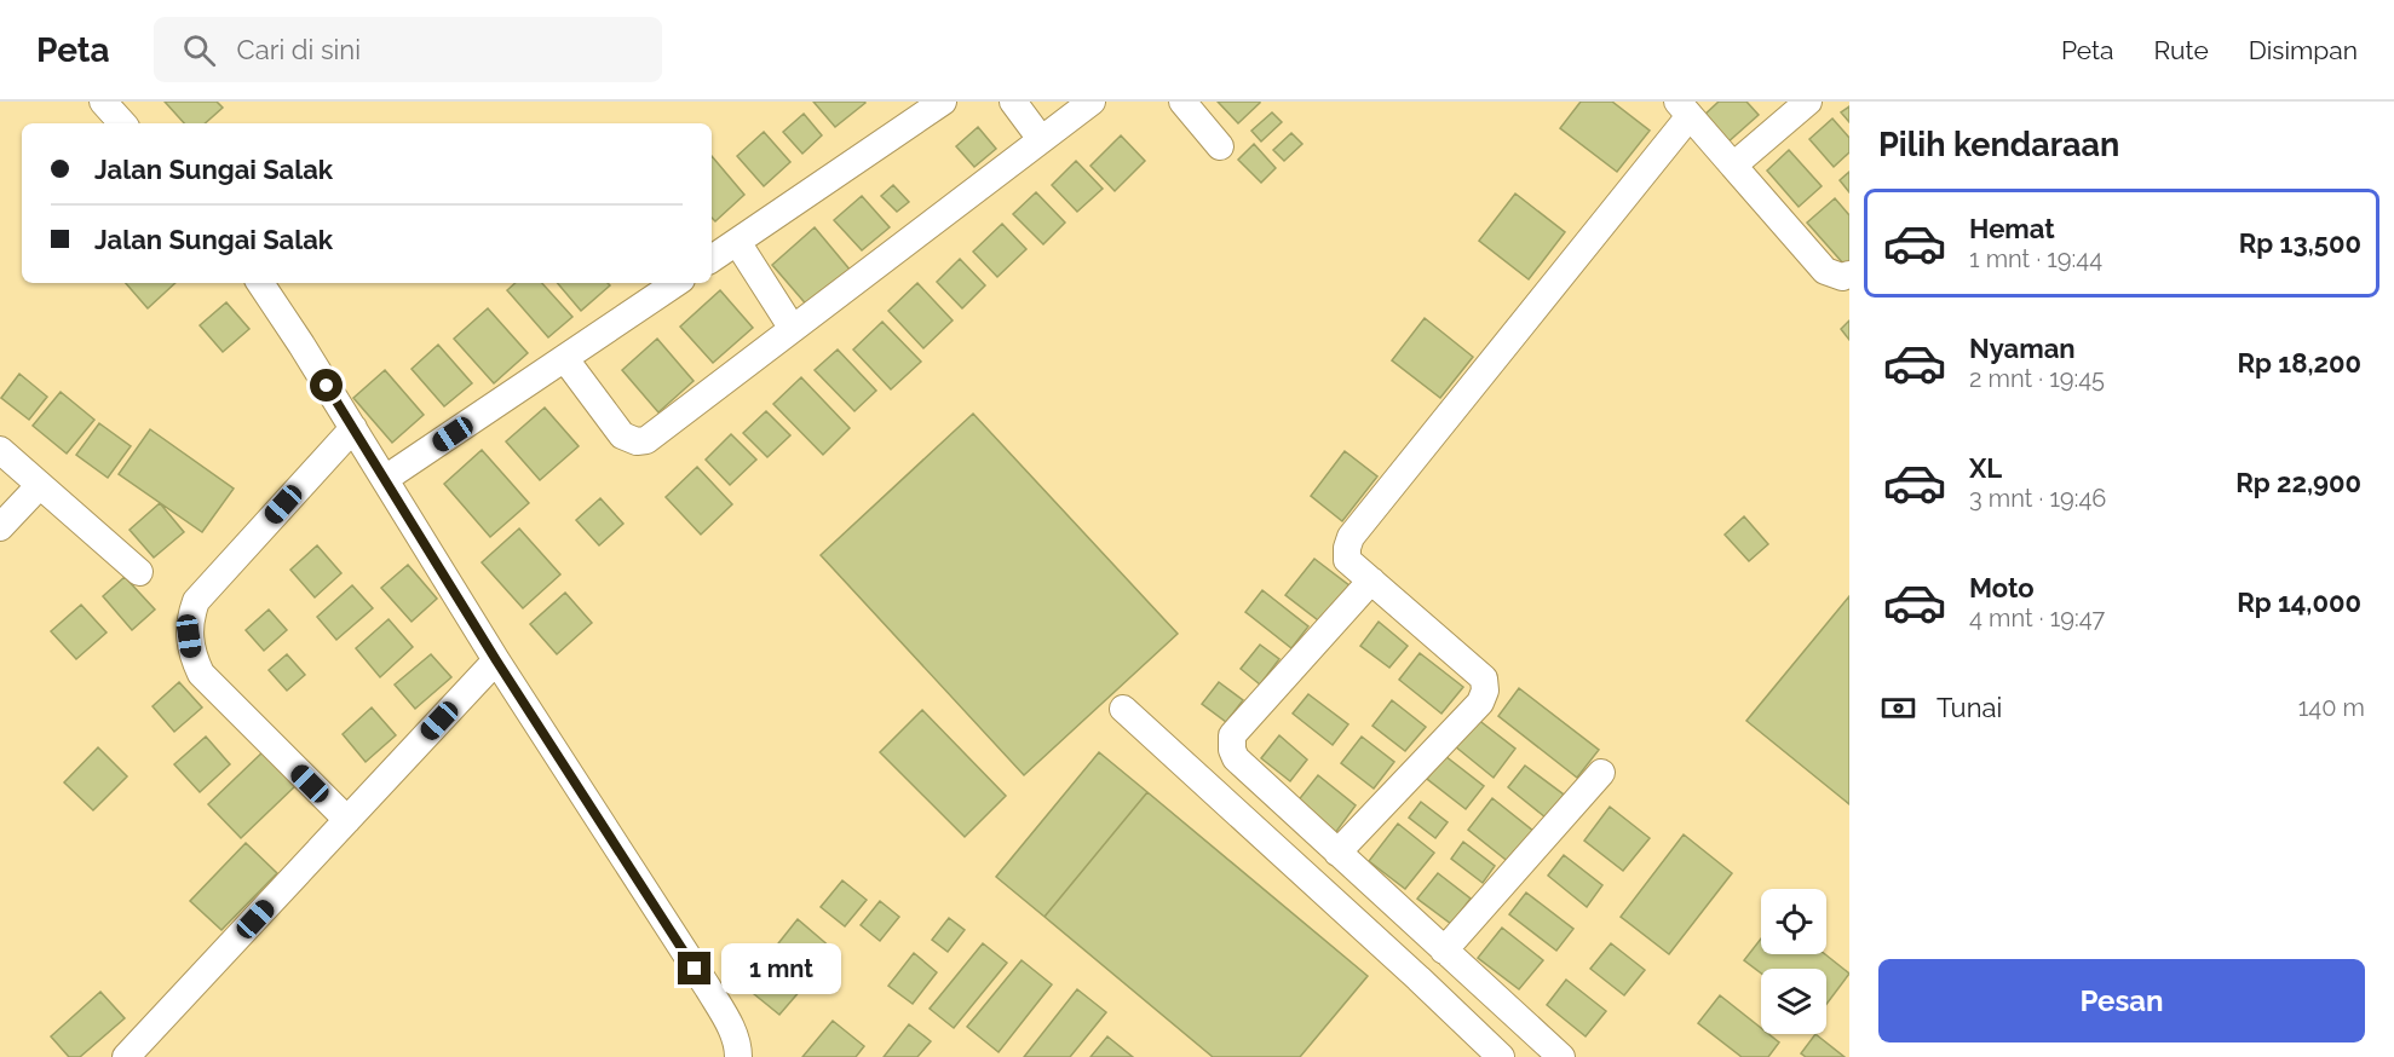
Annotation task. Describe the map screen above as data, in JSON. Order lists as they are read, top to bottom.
{
  "page": {
    "header": "Peta",
    "search": "Cari di sini",
    "nav": ["Peta", "Rute", "Disimpan"],
    "heading": "Pilih kendaraan",
    "banner": ["Jalan Sungai Salak", "Jalan Sungai Salak"],
    "list": [
      {
        "name": "Hemat",
        "note": "1 mnt · 19:44",
        "value": "Rp 13,500"
      },
      {
        "name": "Nyaman",
        "note": "2 mnt · 19:45",
        "value": "Rp 18,200"
      },
      {
        "name": "XL",
        "note": "3 mnt · 19:46",
        "value": "Rp 22,900"
      },
      {
        "name": "Moto",
        "note": "4 mnt · 19:47",
        "value": "Rp 14,000"
      }
    ],
    "pay": ["Tunai", "140 m"],
    "bubble": "1 mnt",
    "buttons": "Pesan"
  }
}
